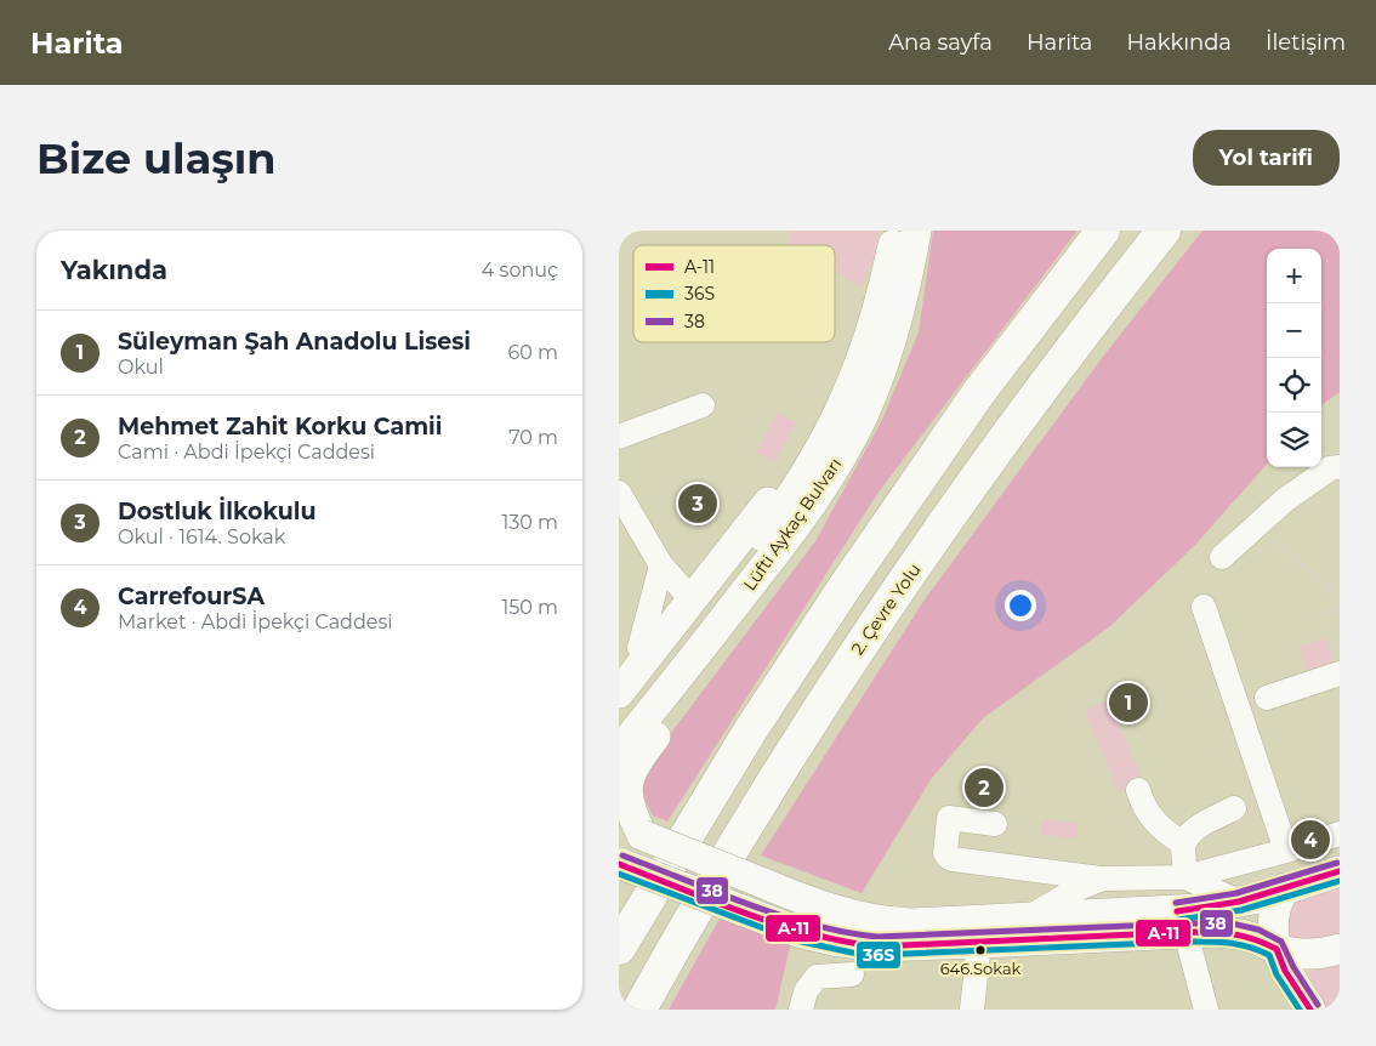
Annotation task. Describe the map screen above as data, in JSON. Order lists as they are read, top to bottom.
{
  "streets": {
    "highway": ["2. Çevre Yolu"],
    "main road": ["Lüfti Aykaç Bulvarı"]
  },
  "places": ["646.Sokak"],
  "lines": ["transit line 38", "transit line A-11", "transit line 36S"],
  "legend": ["A-11", "36S", "38"],
  "page": {
    "header": "Harita",
    "nav": [
      "Ana sayfa",
      "Harita",
      "Hakkında",
      "İletişim"
    ],
    "buttons": "Yol tarifi",
    "title": "Bize ulaşın",
    "heading": ["Yakında", "4 sonuç"],
    "map_buttons": ["+", "−"],
    "list": [
      {
        "mark": "1",
        "name": "Süleyman Şah Anadolu Lisesi",
        "note": "Okul",
        "value": "60 m"
      },
      {
        "mark": "2",
        "name": "Mehmet Zahit Korku Camii",
        "note": "Cami · Abdi İpekçi Caddesi",
        "value": "70 m"
      },
      {
        "mark": "3",
        "name": "Dostluk İlkokulu",
        "note": "Okul · 1614. Sokak",
        "value": "130 m"
      },
      {
        "mark": "4",
        "name": "CarrefourSA",
        "note": "Market · Abdi İpekçi Caddesi",
        "value": "150 m"
      }
    ],
    "pins": [
      "3",
      "1",
      "2",
      "4"
    ]
  }
}
